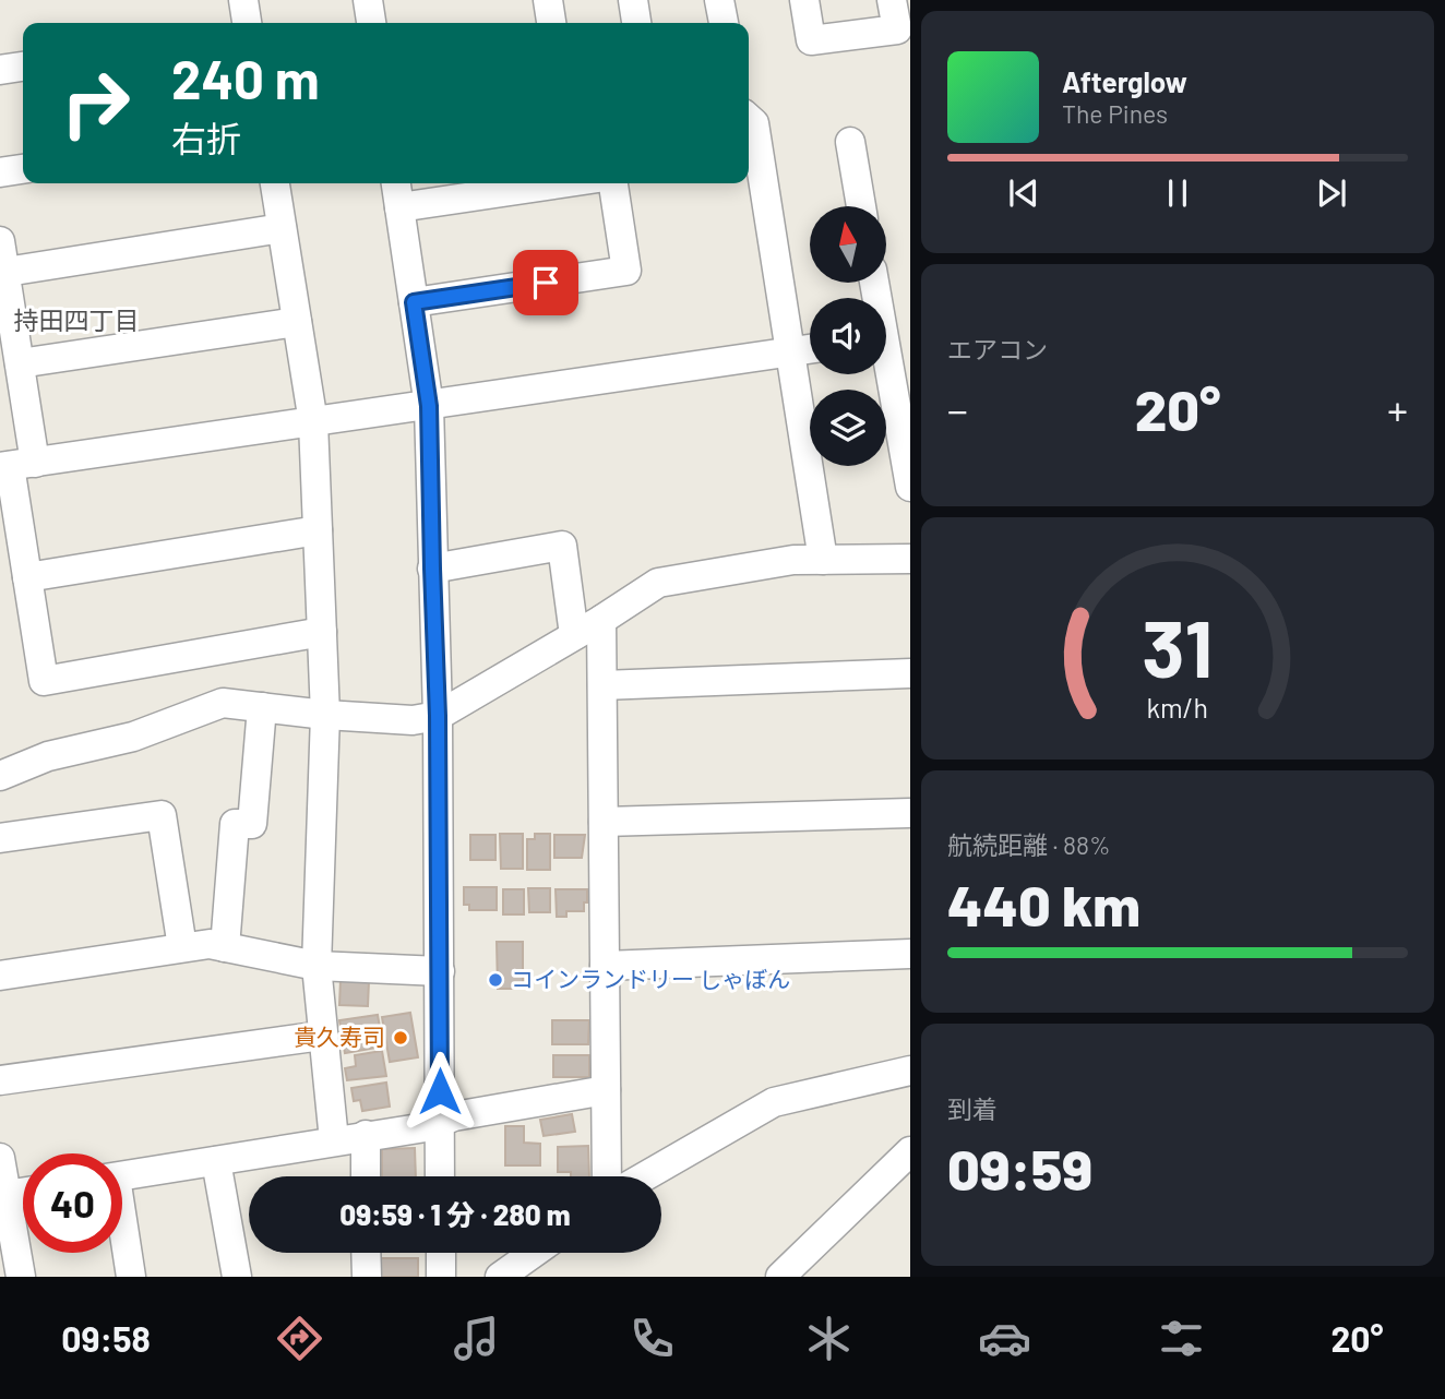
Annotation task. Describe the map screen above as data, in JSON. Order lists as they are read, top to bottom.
{
  "districts": ["持田四丁目"],
  "places": ["コインランドリー しゃぼん", "貴久寿司"],
  "north": "top",
  "page": {
    "turn": ["240 m", "右折"],
    "song": ["Afterglow", "The Pines"],
    "tile": [
      "エアコン",
      ["航続距離 · 88%", "440 km"],
      ["到着", "09:59"]
    ],
    "heat": ["−", "20°", "+"],
    "limit": "40",
    "trip": "09:59 · 1 分 · 280 m",
    "tabs": ["09:58", "20°"],
    "gauge": ["31", "km/h"]
  }
}
